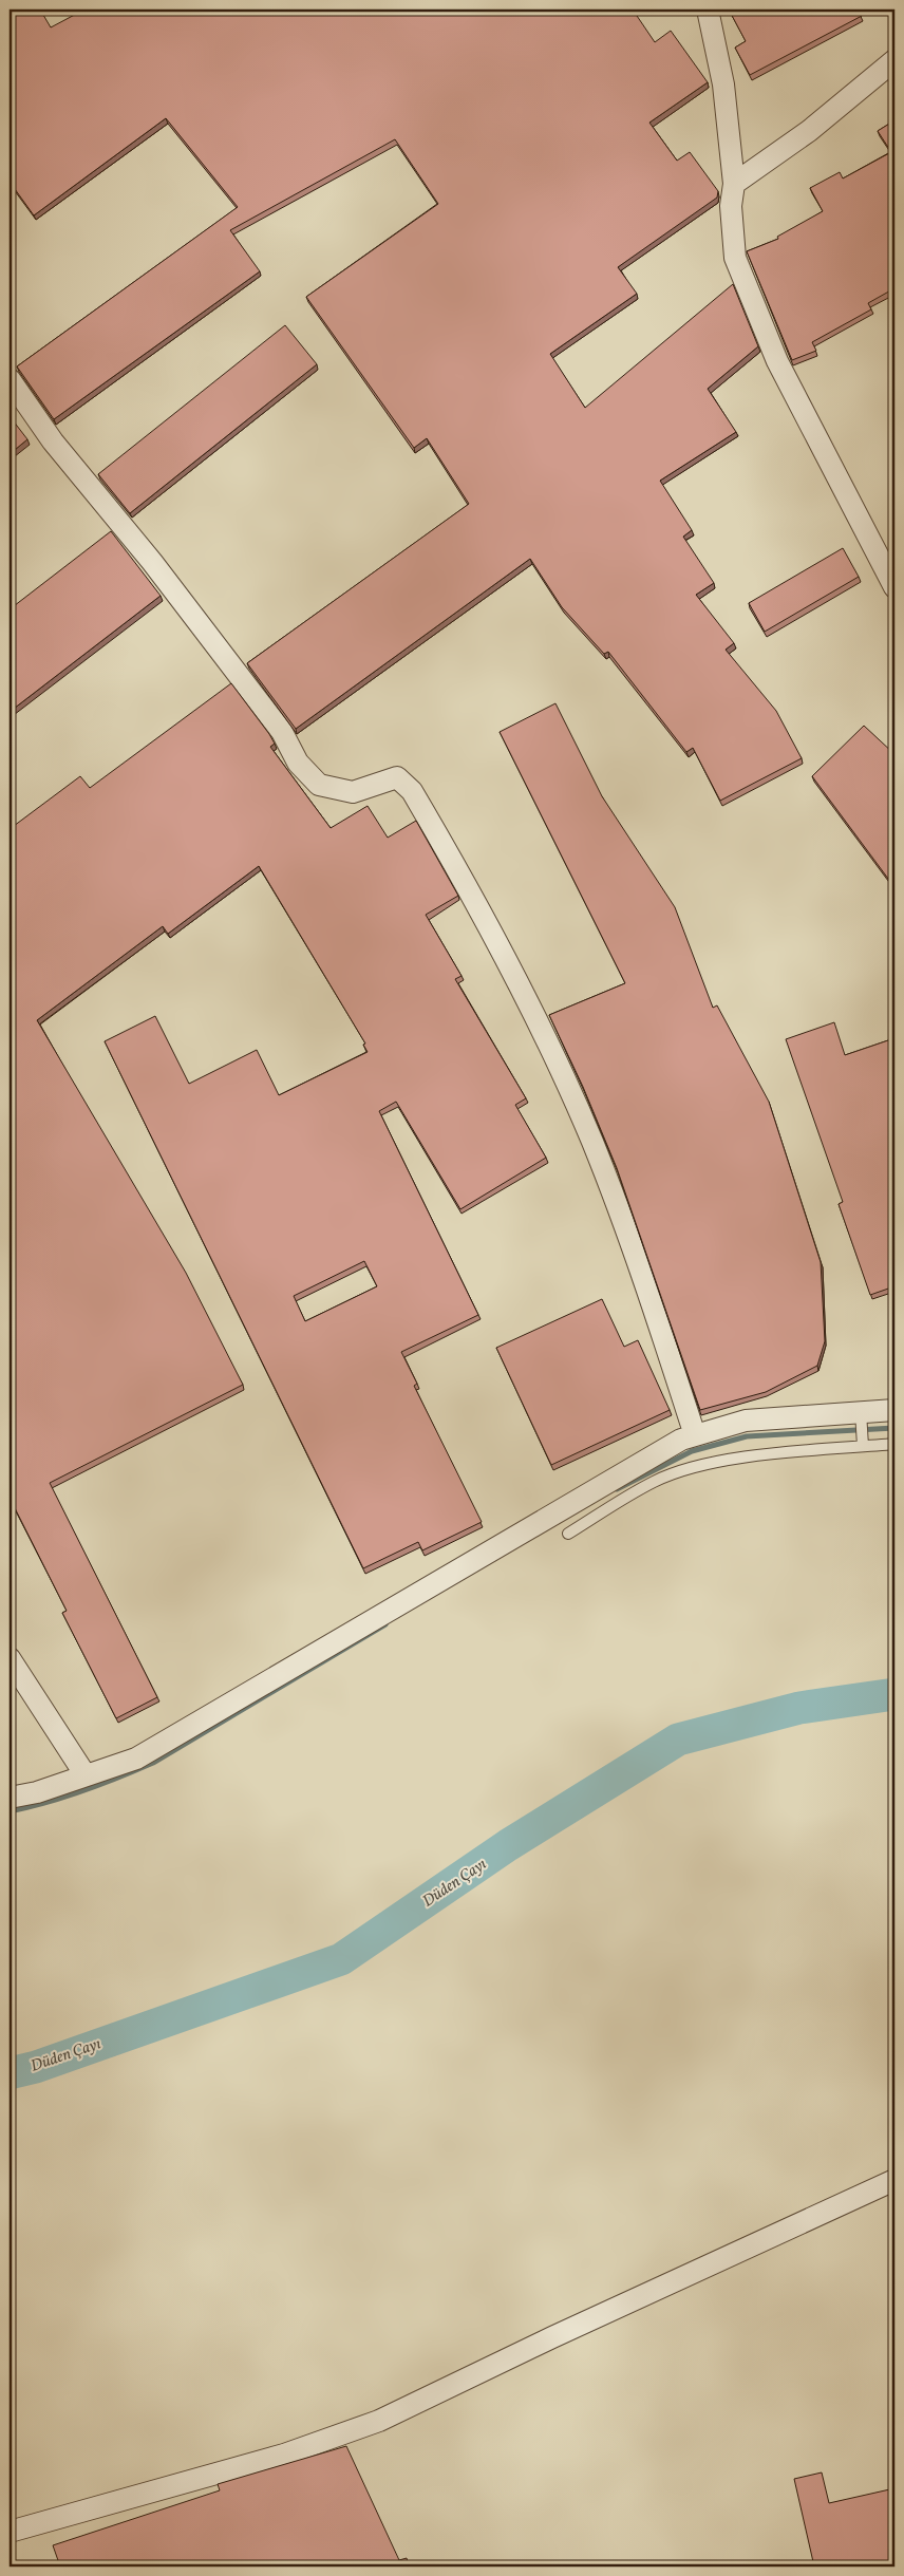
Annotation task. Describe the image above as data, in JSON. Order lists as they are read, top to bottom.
{
  "water": ["Düden Çayı"]
}
